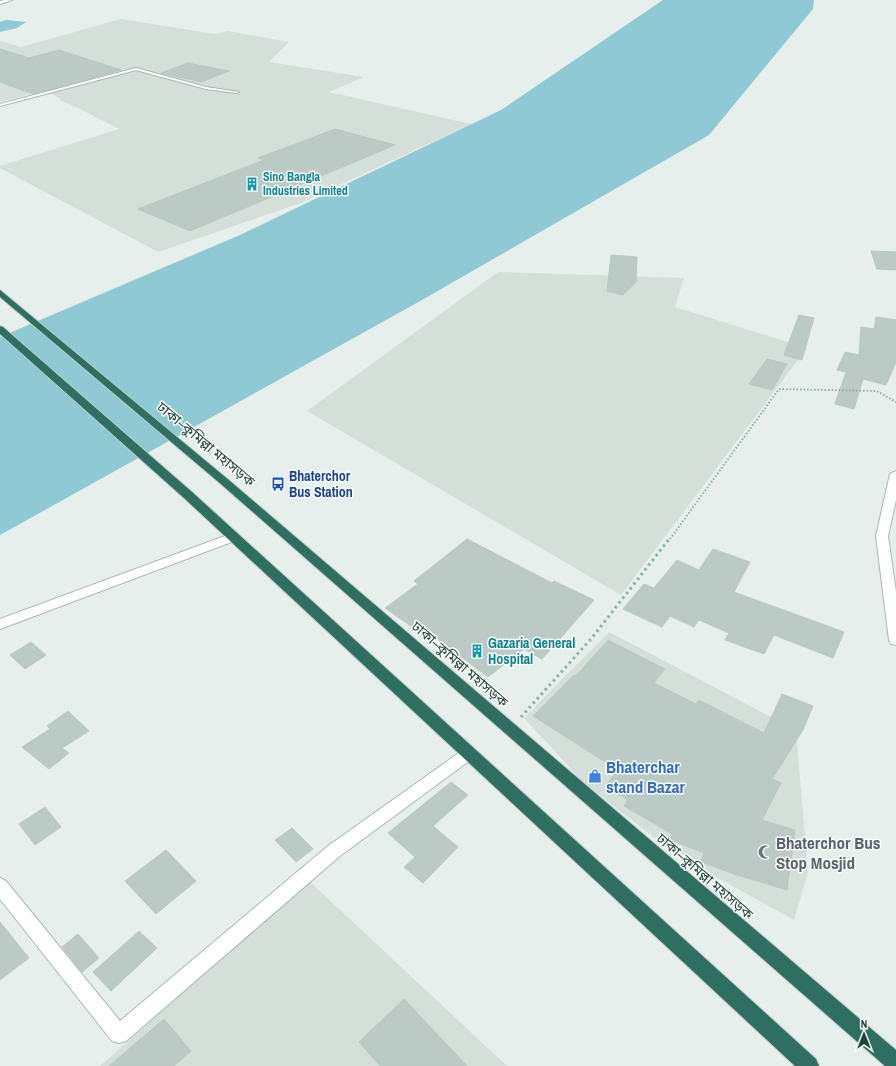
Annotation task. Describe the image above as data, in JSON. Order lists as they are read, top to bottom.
{
  "streets": {
    "highway": ["ঢাকা–কুমিল্লা মহাসড়ক"]
  },
  "places": {
    "building": ["Sino Bangla Industries Limited", "Gazaria General Hospital"],
    "bus stop": ["Bhaterchor Bus Station"],
    "shop": ["Bhaterchar stand Bazar"],
    "mosque": ["Bhaterchor Bus Stop Mosjid"]
  },
  "north": "top"
}
